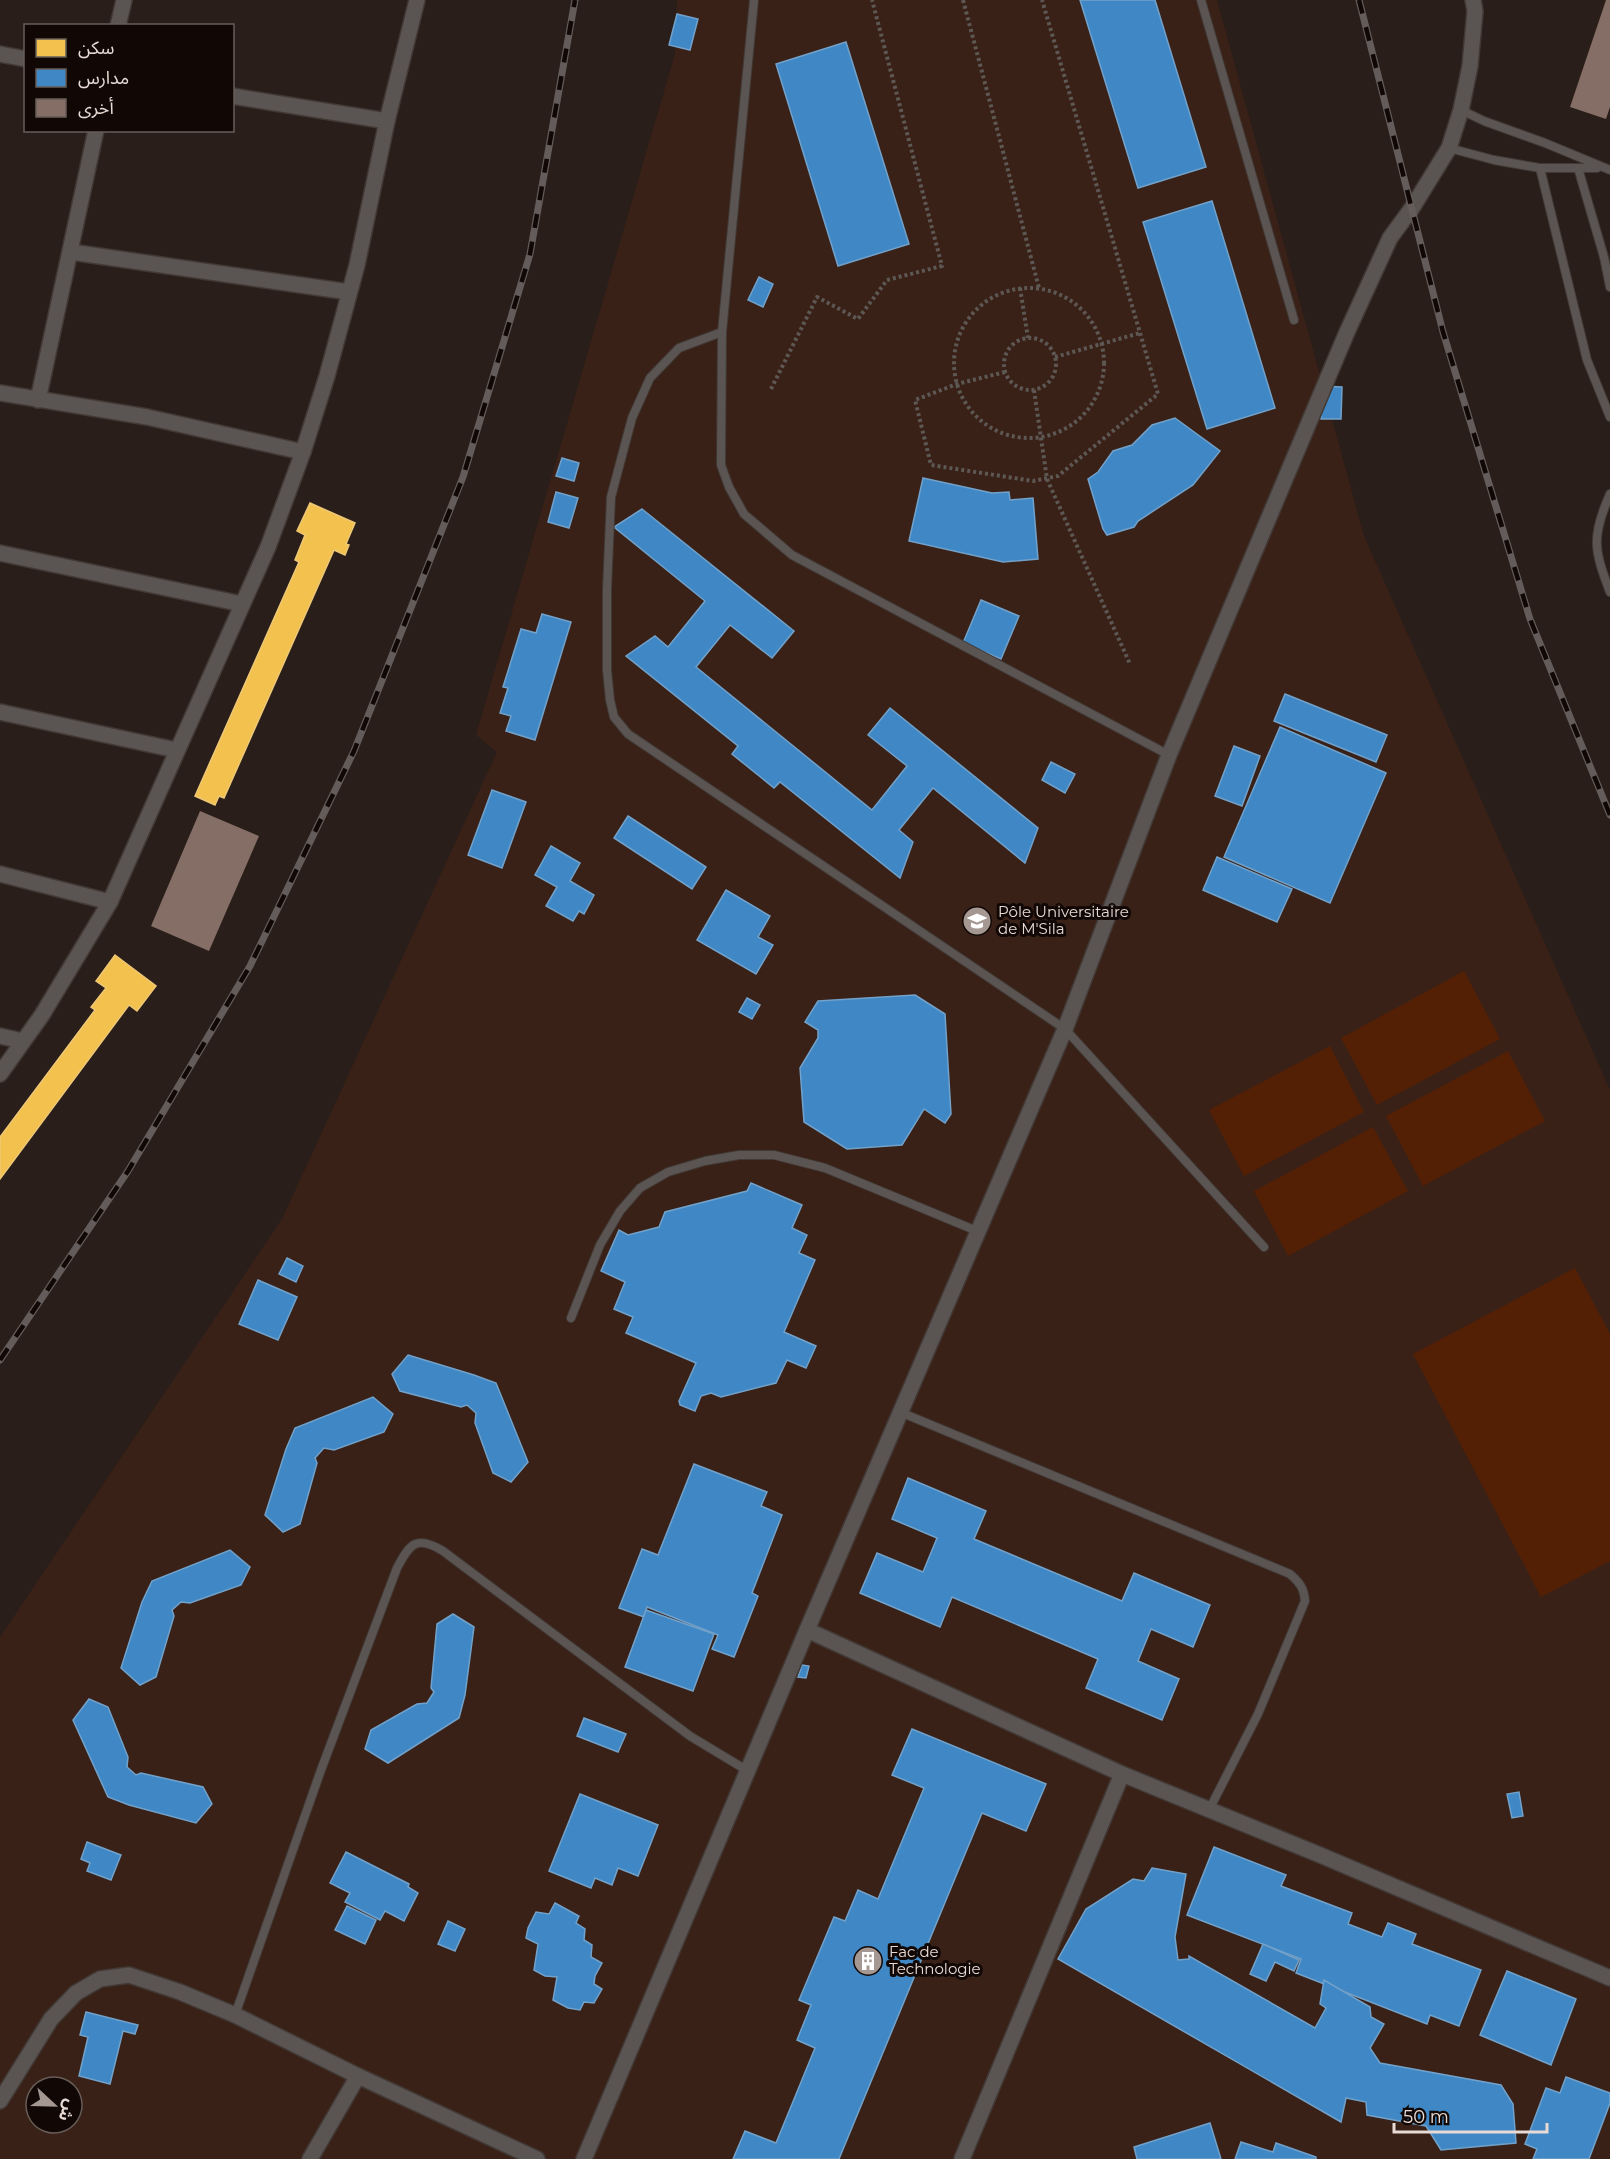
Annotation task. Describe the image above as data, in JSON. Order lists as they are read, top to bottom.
{
  "places": {
    "school or university": ["Pôle Universitaire de M'Sila"],
    "building": ["Fac de Technologie"]
  },
  "legend": ["سكن", "مدارس", "أخرى"],
  "scale_bar": "50 m",
  "north": "right"
}
